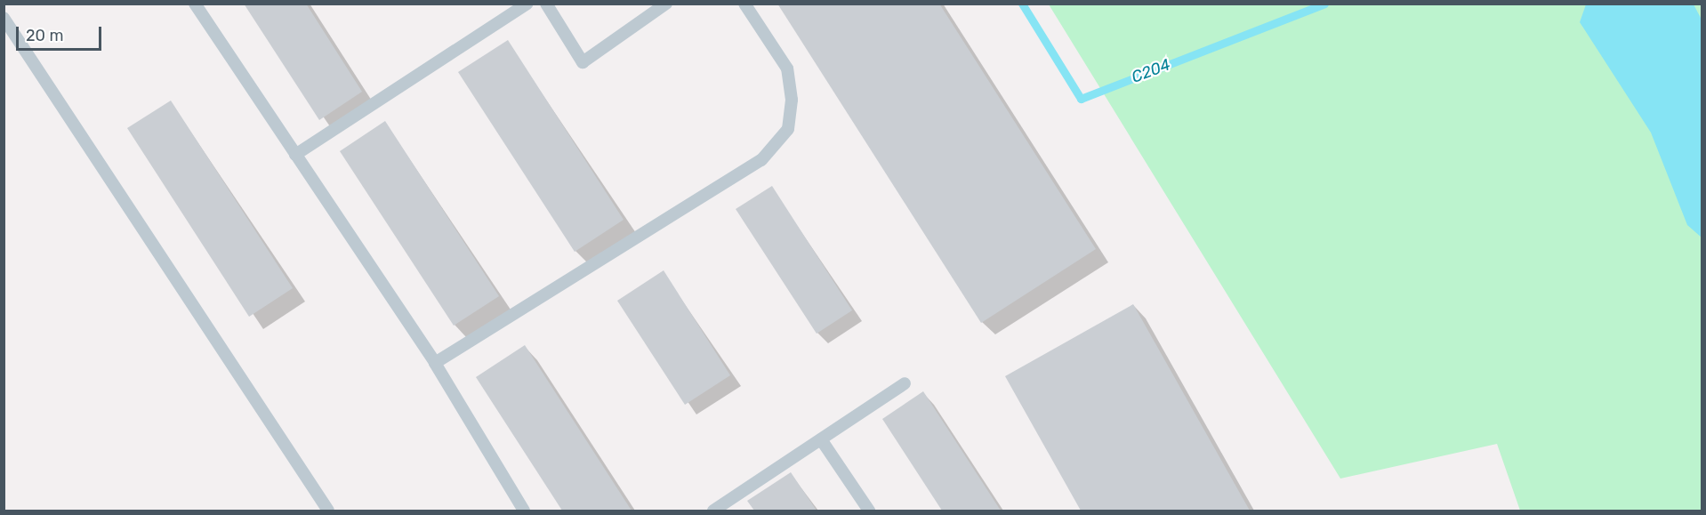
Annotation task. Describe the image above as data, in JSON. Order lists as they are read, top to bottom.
{
  "water": ["C204"],
  "scale_bar": "20 m"
}
